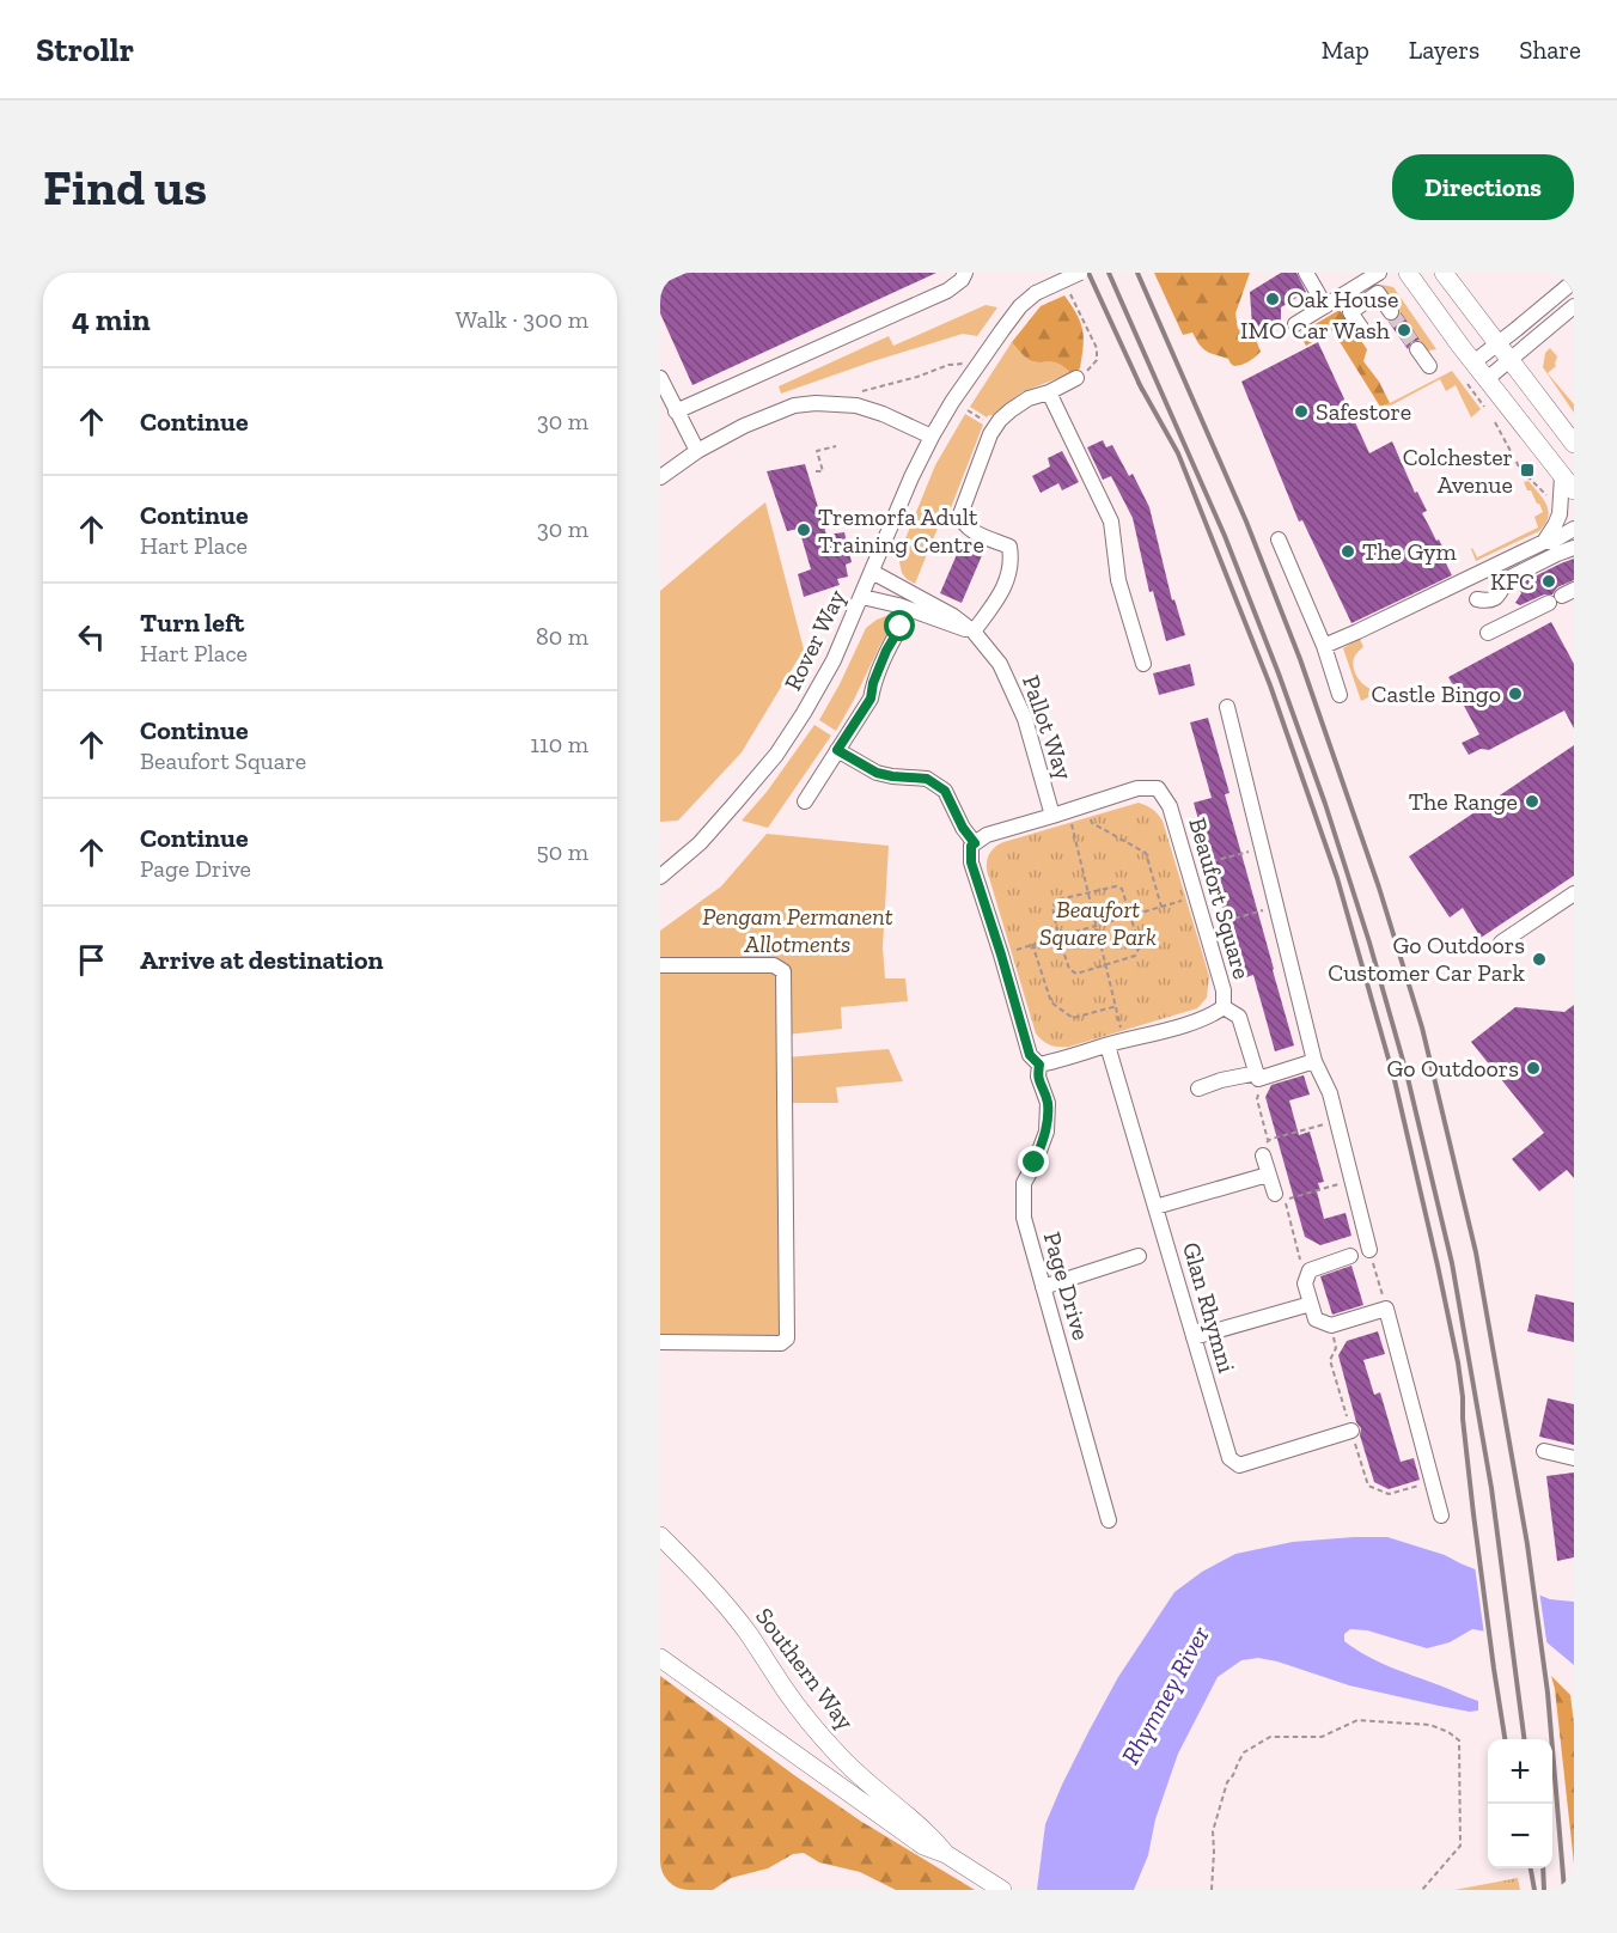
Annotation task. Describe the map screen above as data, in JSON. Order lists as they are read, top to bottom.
{
  "streets": {
    "main road": ["Southern Way"],
    "street": [
      "Rover Way",
      "Pallot Way",
      "Beaufort Square",
      "Page Drive",
      "Glan Rhymni"
    ]
  },
  "crossings": [
    ["Rover Way", "Pallot Way"],
    ["Pallot Way", "Beaufort Square"],
    ["Beaufort Square", "Page Drive"],
    ["Beaufort Square", "Glan Rhymni"]
  ],
  "water": ["Rhymney River"],
  "parks": ["Beaufort Square Park", "Pengam Permanent Allotments"],
  "places": {
    "other": [
      "Oak House",
      "IMO Car Wash",
      "Safestore",
      "Tremorfa Adult Training Centre",
      "The Gym",
      "KFC",
      "Castle Bingo",
      "The Range",
      "Go Outdoors Customer Car Park",
      "Go Outdoors"
    ],
    "transit": ["Colchester Avenue"]
  },
  "page": {
    "header": "Strollr",
    "nav": ["Map", "Layers", "Share"],
    "buttons": "Directions",
    "title": "Find us",
    "heading": ["4 min", "Walk · 300 m"],
    "list": [
      ["Continue", "30 m"],
      ["Continue", "Hart Place", "30 m"],
      ["Turn left", "Hart Place", "80 m"],
      ["Continue", "Beaufort Square", "110 m"],
      ["Continue", "Page Drive", "50 m"],
      "Arrive at destination"
    ],
    "map_buttons": ["+", "−"]
  }
}
